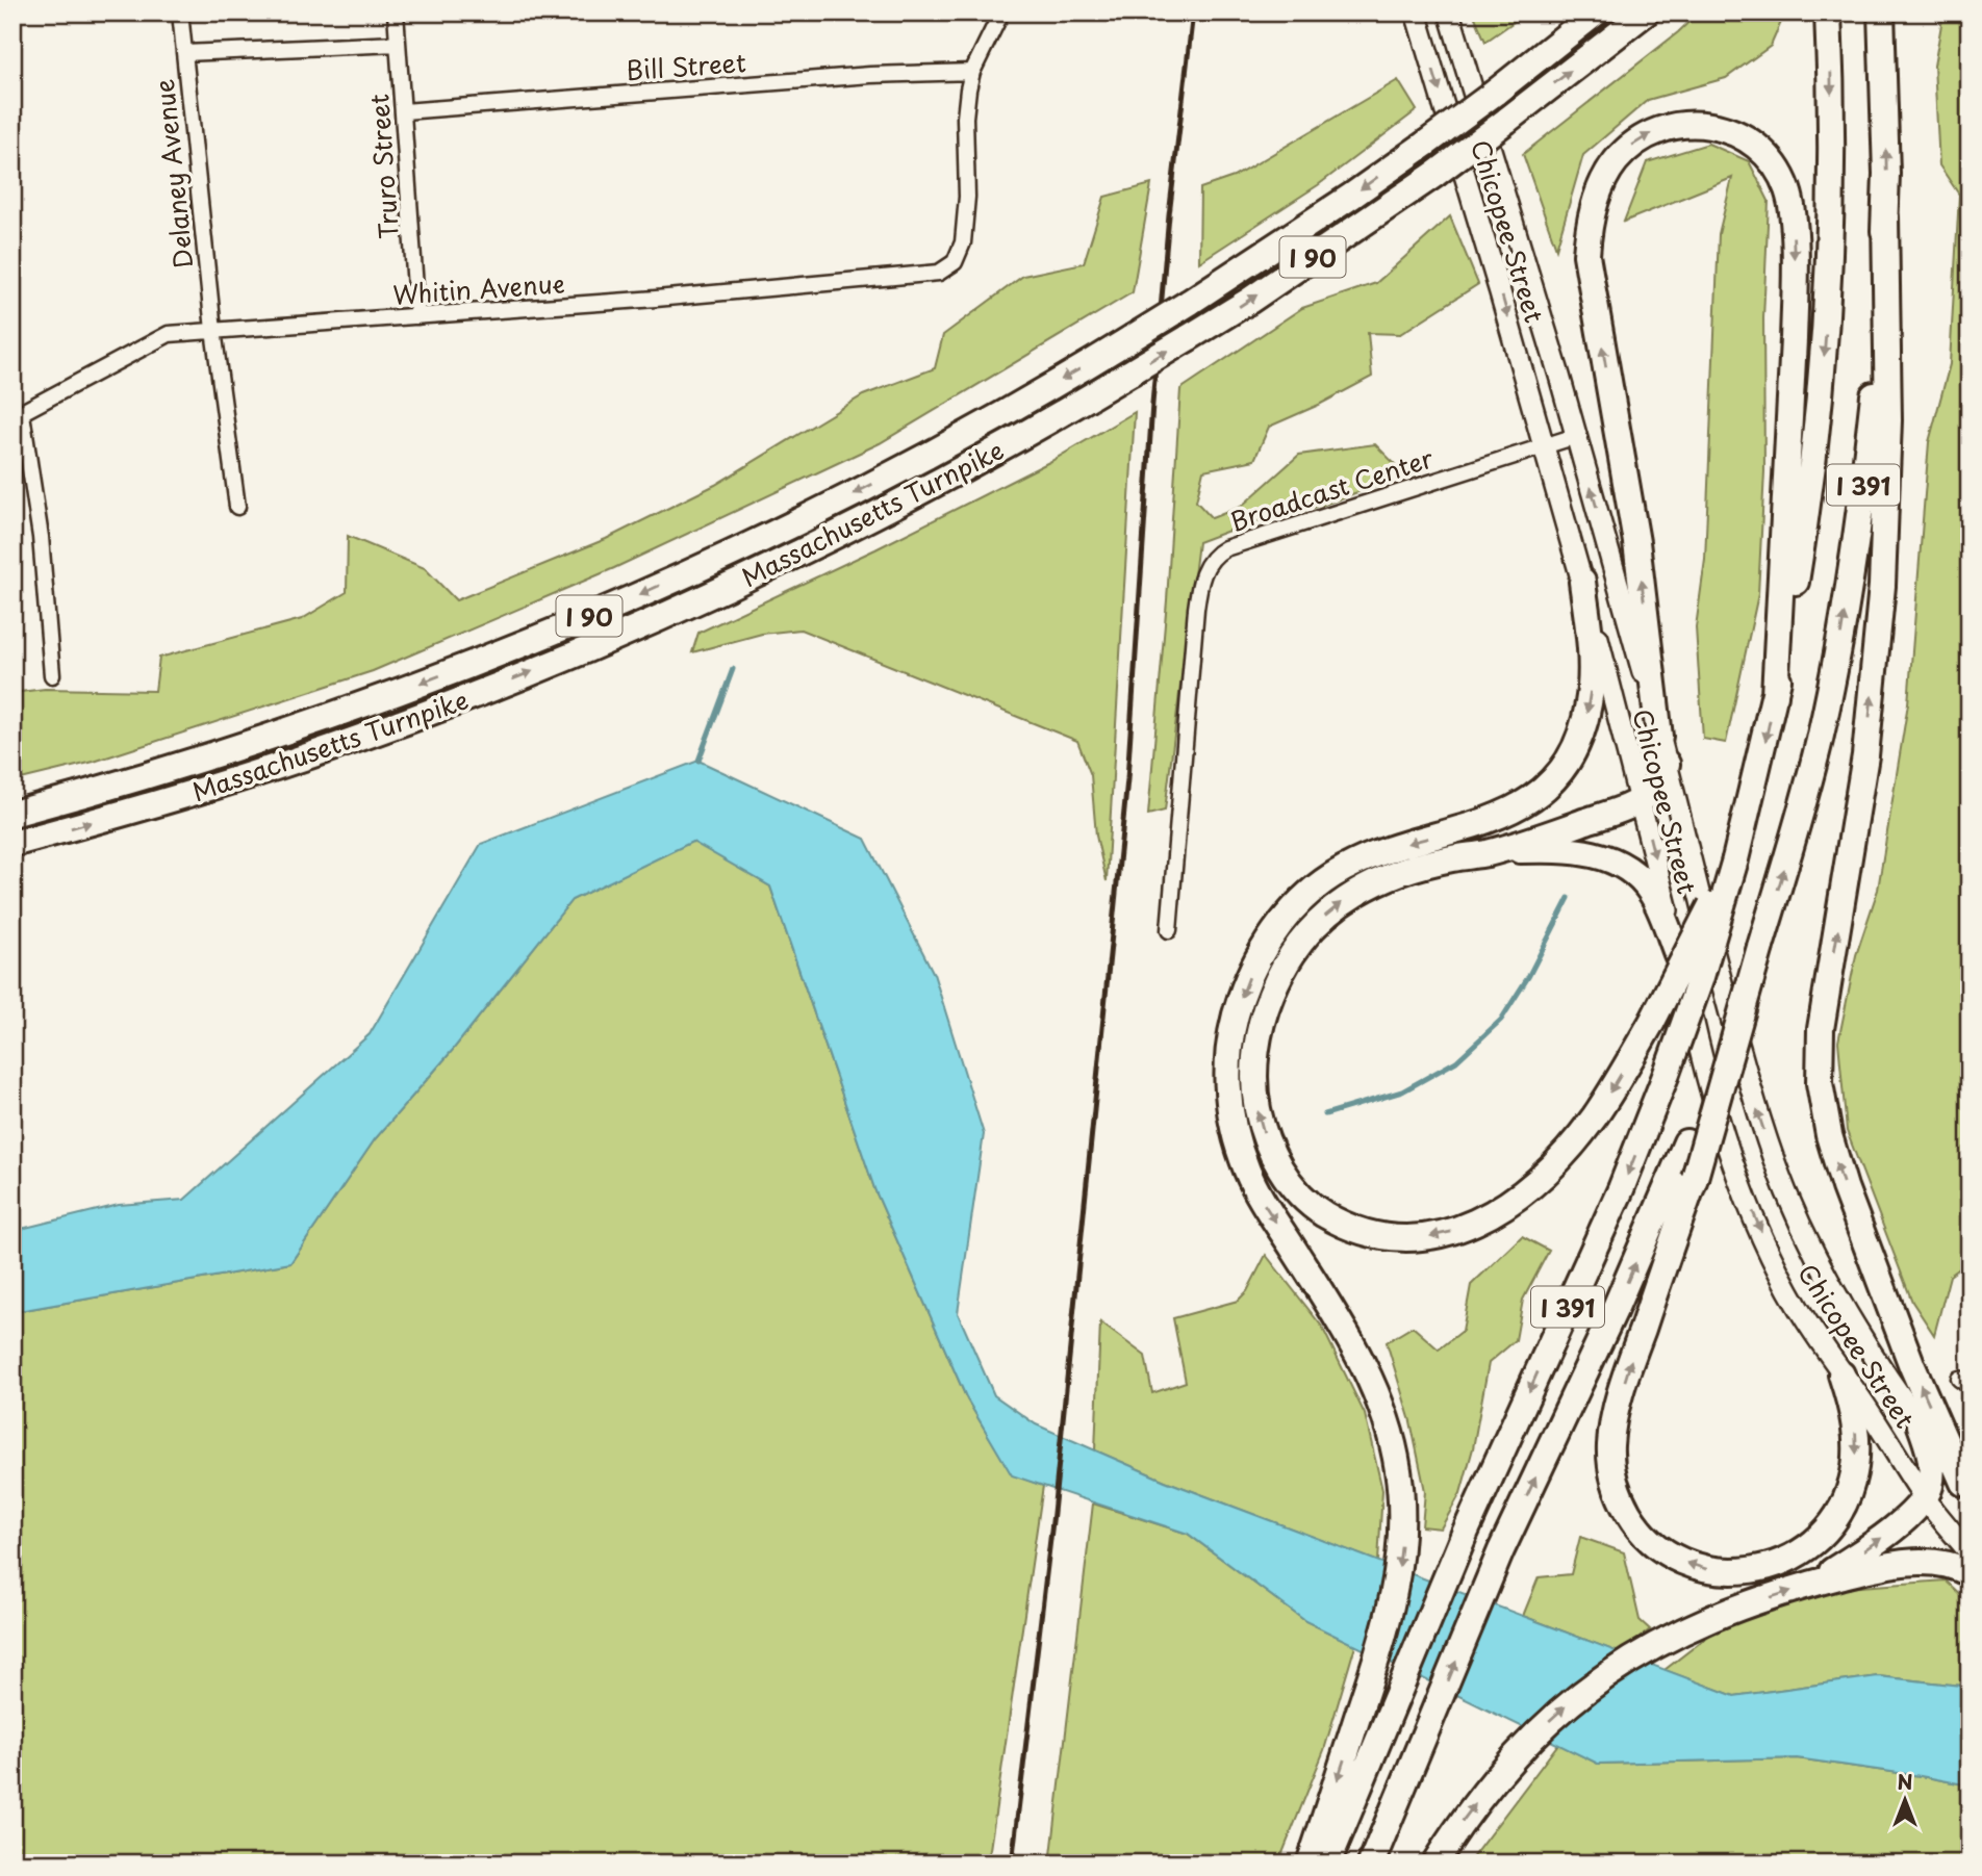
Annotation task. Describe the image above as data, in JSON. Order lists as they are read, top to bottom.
{
  "streets": {
    "highway": ["I 90", "I 391", "Massachusetts Turnpike"],
    "main road": ["Chicopee Street"],
    "street": [
      "Bill Street",
      "Truro Street",
      "Delaney Avenue",
      "Whitin Avenue",
      "Broadcast Center"
    ]
  },
  "crossings": [
    ["Bill Street", "Truro Street"],
    ["Bill Street", "Whitin Avenue"],
    ["Truro Street", "Whitin Avenue"],
    ["Delaney Avenue", "Whitin Avenue"],
    ["Chicopee Street", "Broadcast Center"]
  ],
  "north": "top"
}
